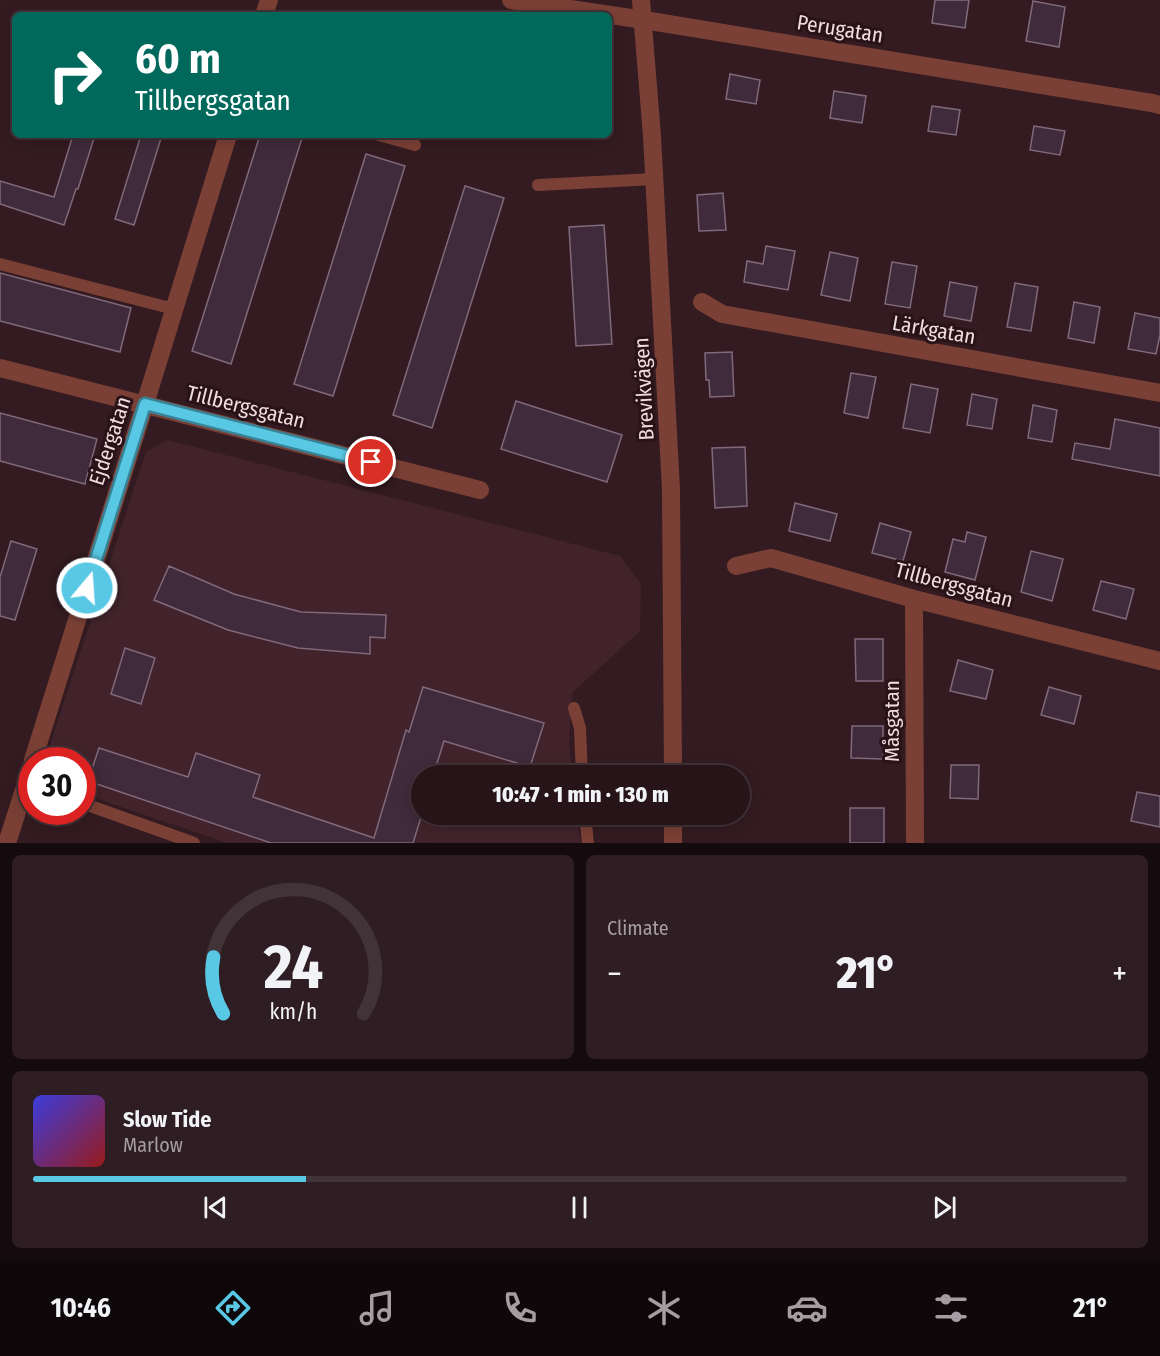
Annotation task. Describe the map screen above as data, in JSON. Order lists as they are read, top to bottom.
{
  "streets": {
    "street": [
      "Perugatan",
      "Lärkgatan",
      "Brevikvägen",
      "Tillbergsgatan",
      "Ejdergatan",
      "Måsgatan"
    ]
  },
  "crossings": [
    ["Perugatan", "Brevikvägen"],
    ["Tillbergsgatan", "Ejdergatan"],
    ["Tillbergsgatan", "Måsgatan"]
  ],
  "page": {
    "turn": ["60 m", "Tillbergsgatan"],
    "limit": "30",
    "trip": "10:47 · 1 min · 130 m",
    "tile": "Climate",
    "heat": ["−", "21°", "+"],
    "song": ["Slow Tide", "Marlow"],
    "tabs": ["10:46", "21°"],
    "gauge": ["24", "km/h"]
  }
}
